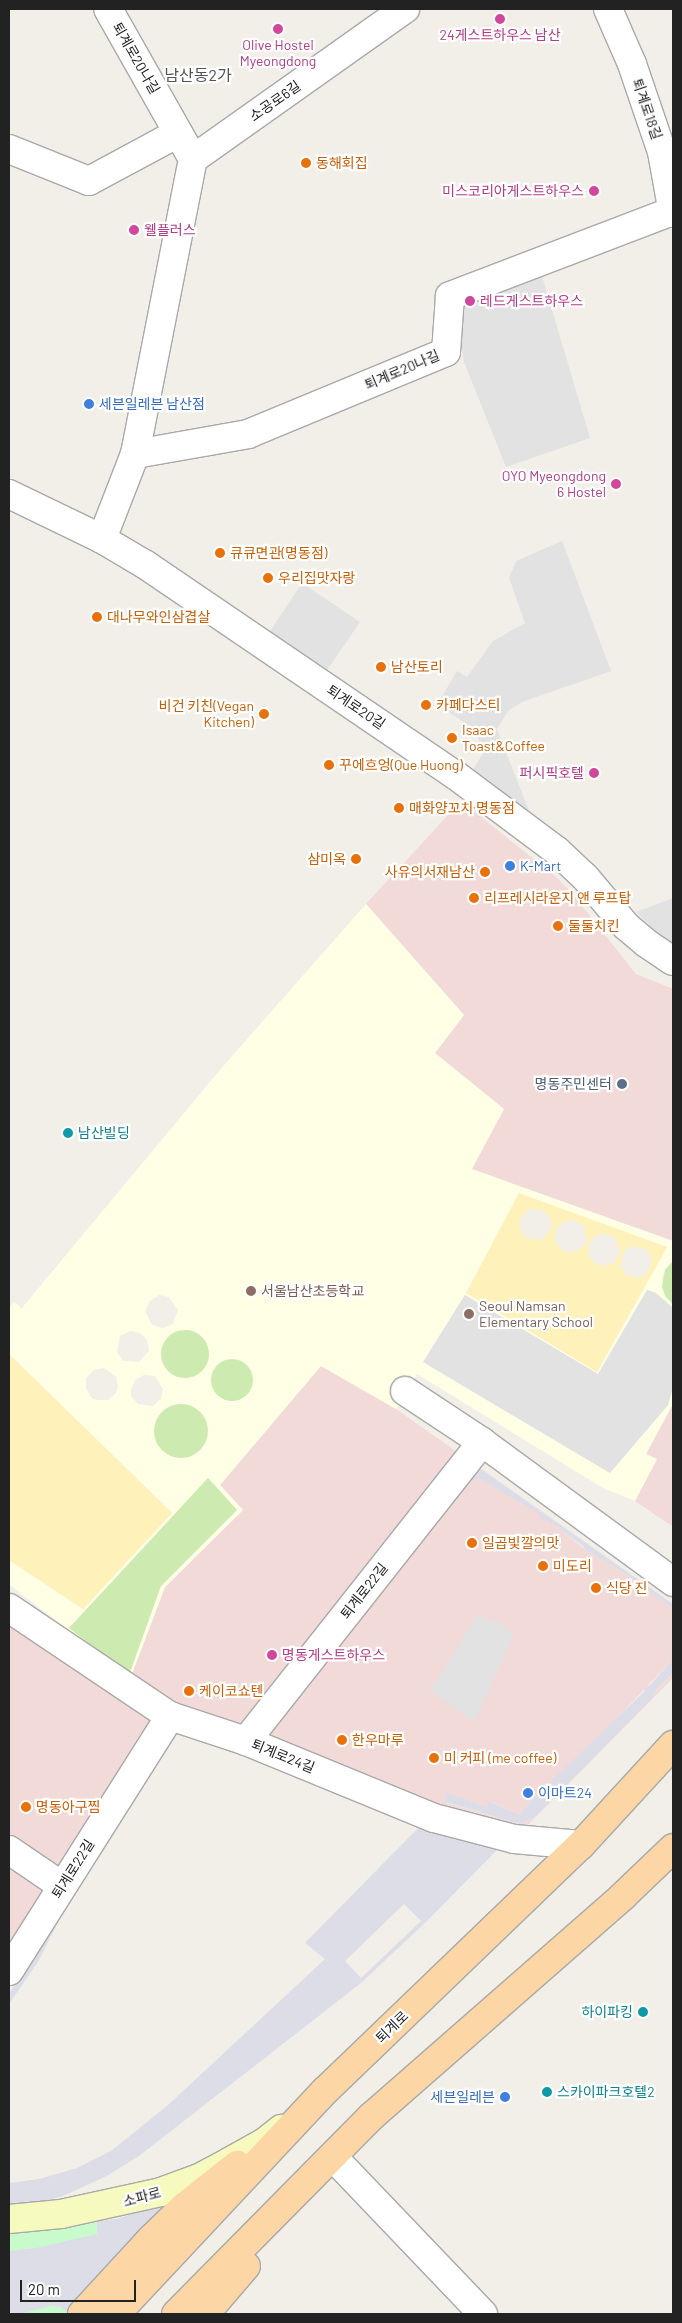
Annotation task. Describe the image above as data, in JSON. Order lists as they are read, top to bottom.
{
  "streets": {
    "main road": ["퇴계로"],
    "street": [
      "퇴계로20나길",
      "소공로6길",
      "퇴계로18길",
      "퇴계로20길",
      "퇴계로22길",
      "퇴계로24길",
      "소파로"
    ]
  },
  "crossings": [
    ["퇴계로20나길", "소공로6길"],
    ["퇴계로20나길", "퇴계로18길"],
    ["퇴계로22길", "퇴계로24길"],
    ["퇴계로24길", "퇴계로"],
    ["퇴계로", "소파로"]
  ],
  "districts": ["남산동2가"],
  "places": [
    "24게스트하우스 남산",
    "Olive Hostel Myeongdong",
    "동해회집",
    "미스코리아게스트하우스",
    "웰플러스",
    "레드게스트하우스",
    "세븐일레븐 남산점",
    "OYO Myeongdong 6 Hostel",
    "큐큐면관(명동점)",
    "우리집맛자랑",
    "대나무와인삼겹살",
    "남산토리",
    "카페다스티",
    "비건 키친(Vegan Kitchen)",
    "Isaac Toast&Coffee",
    "꾸에흐엉(Que Huong)",
    "퍼시픽호텔",
    "매화양꼬치 명동점",
    "삼미옥",
    "K-Mart",
    "사유의서재남산",
    "리프레시라운지 앤 루프탑",
    "둘둘치킨",
    "명동주민센터",
    "남산빌딩",
    "서울남산초등학교",
    "Seoul Namsan Elementary School",
    "일곱빛깔의맛",
    "미도리",
    "식당 진",
    "명동게스트하우스",
    "케이코쇼텐",
    "한우마루",
    "미 커피 (me coffee)",
    "이마트24",
    "명동아구찜",
    "하이파킹",
    "스카이파크호텔2",
    "세븐일레븐"
  ],
  "scale_bar": "20 m"
}
